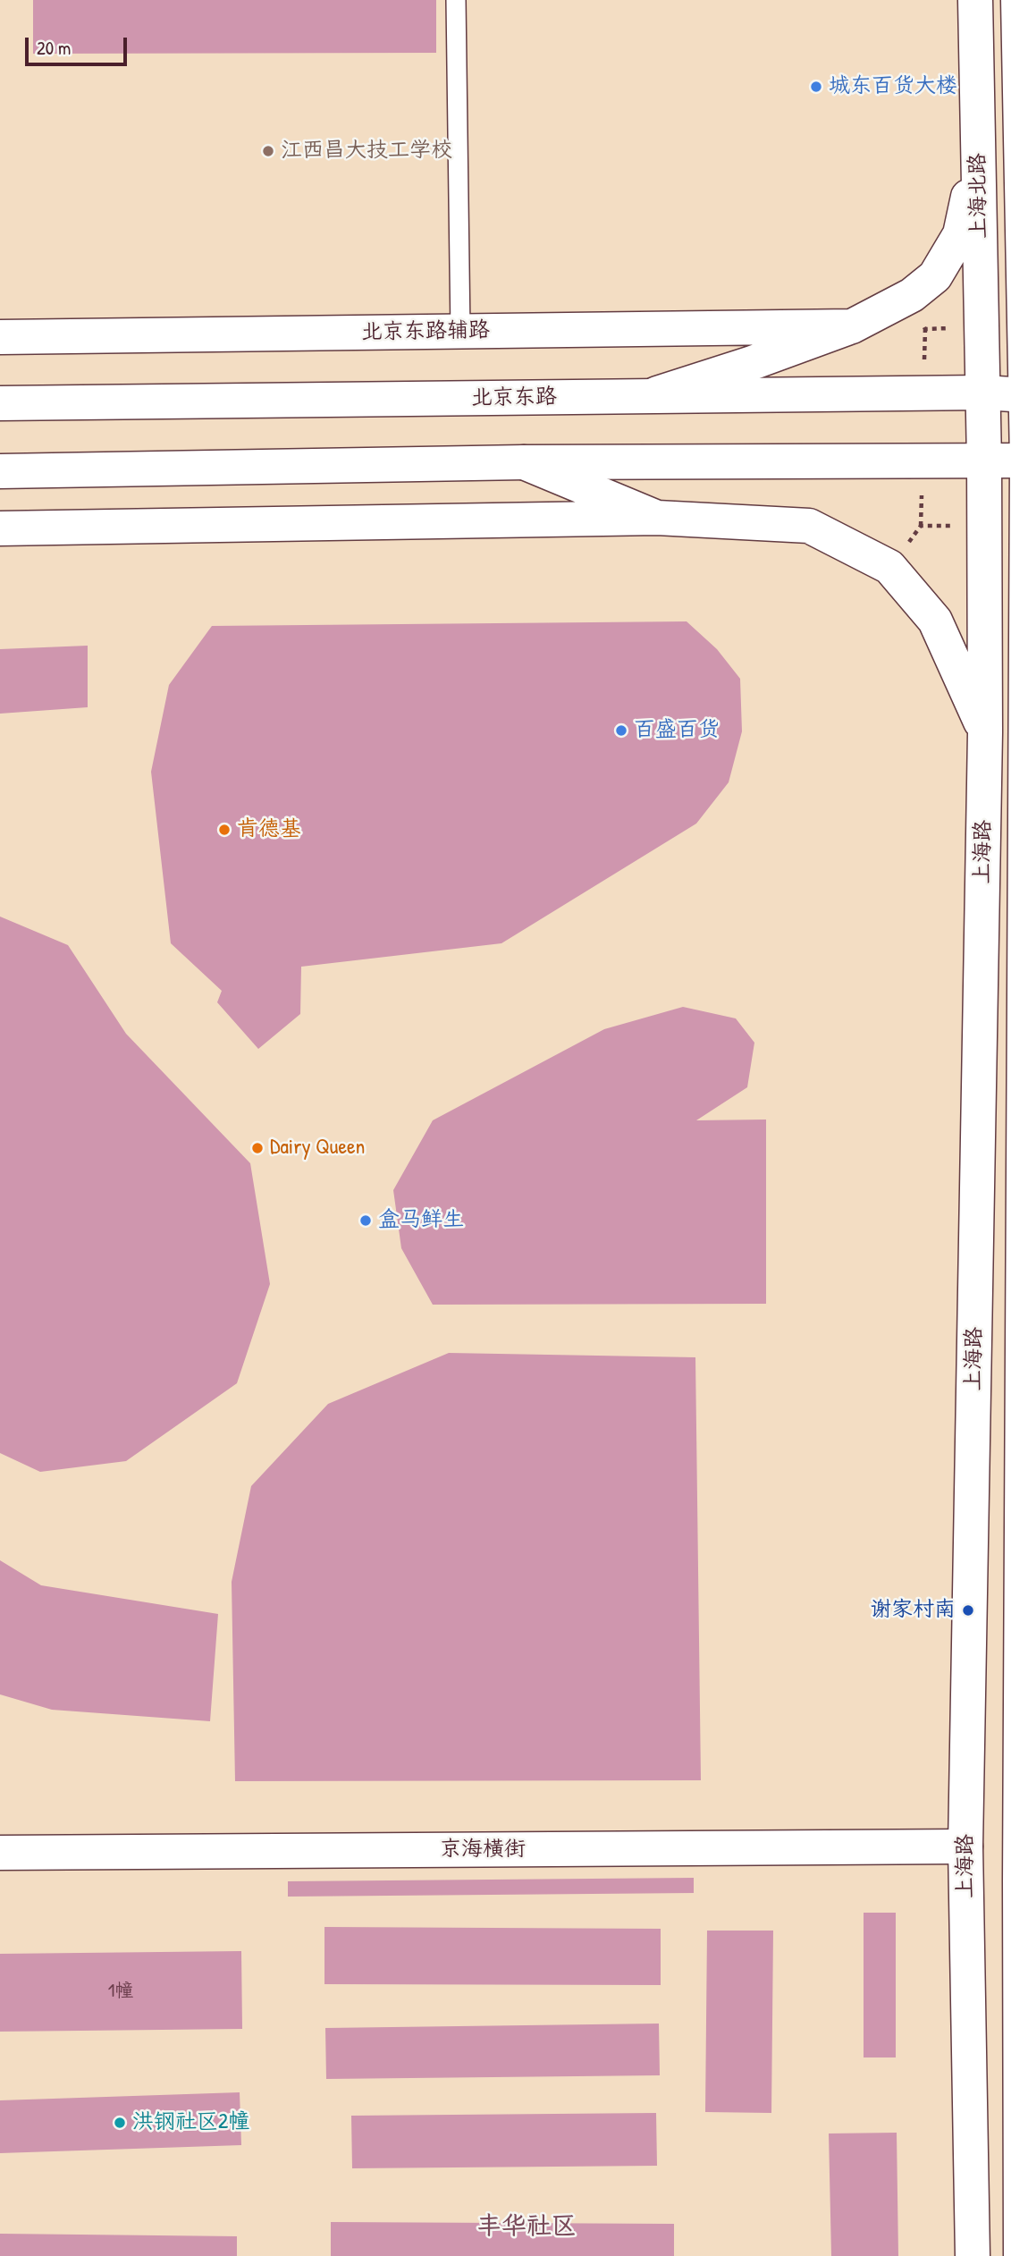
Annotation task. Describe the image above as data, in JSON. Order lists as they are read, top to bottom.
{
  "streets": {
    "main road": [
      "上海北路",
      "北京东路辅路",
      "北京东路",
      "上海路",
      "京海横街"
    ]
  },
  "crossings": [
    ["上海北路", "北京东路"],
    ["上海北路", "上海路"],
    ["上海路", "京海横街"]
  ],
  "districts": ["丰华社区"],
  "places": [
    "城东百货大楼",
    "江西昌大技工学校",
    "百盛百货",
    "肯德基",
    "Dairy Queen",
    "盒马鲜生",
    "谢家村南",
    "洪钢社区2幢"
  ],
  "house_numbers": ["1幢"],
  "scale_bar": "20 m"
}
